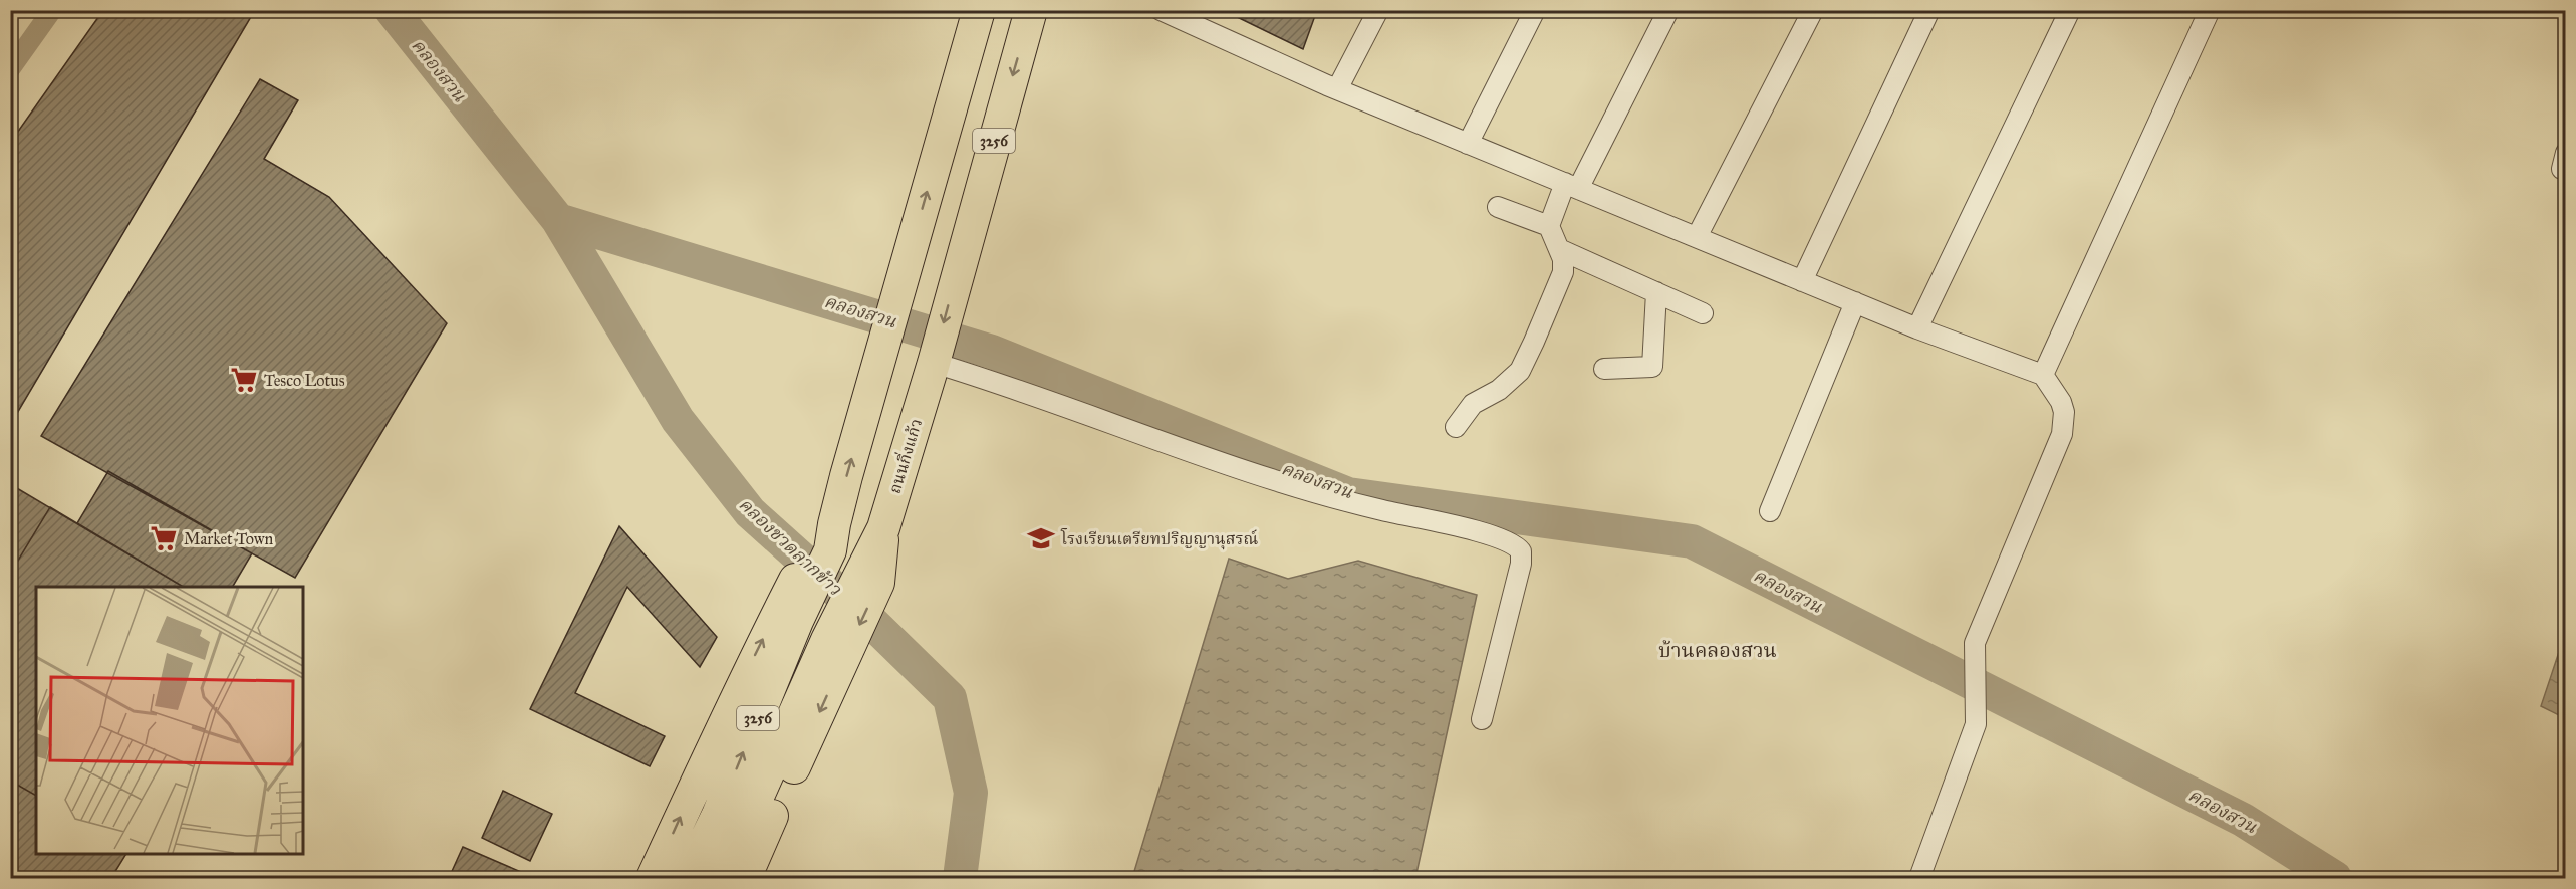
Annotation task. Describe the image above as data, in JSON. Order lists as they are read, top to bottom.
{
  "streets": {
    "main road": ["3256", "ถนนกิ่งแก้ว"]
  },
  "districts": ["บ้านคลองสวน"],
  "water": ["คลองสวน", "คลองชวดลากข้าว"],
  "places": {
    "supermarket": ["Tesco Lotus", "Market Town"],
    "school or university": ["โรงเรียนเตรียทปริญญานุสรณ์"]
  }
}
